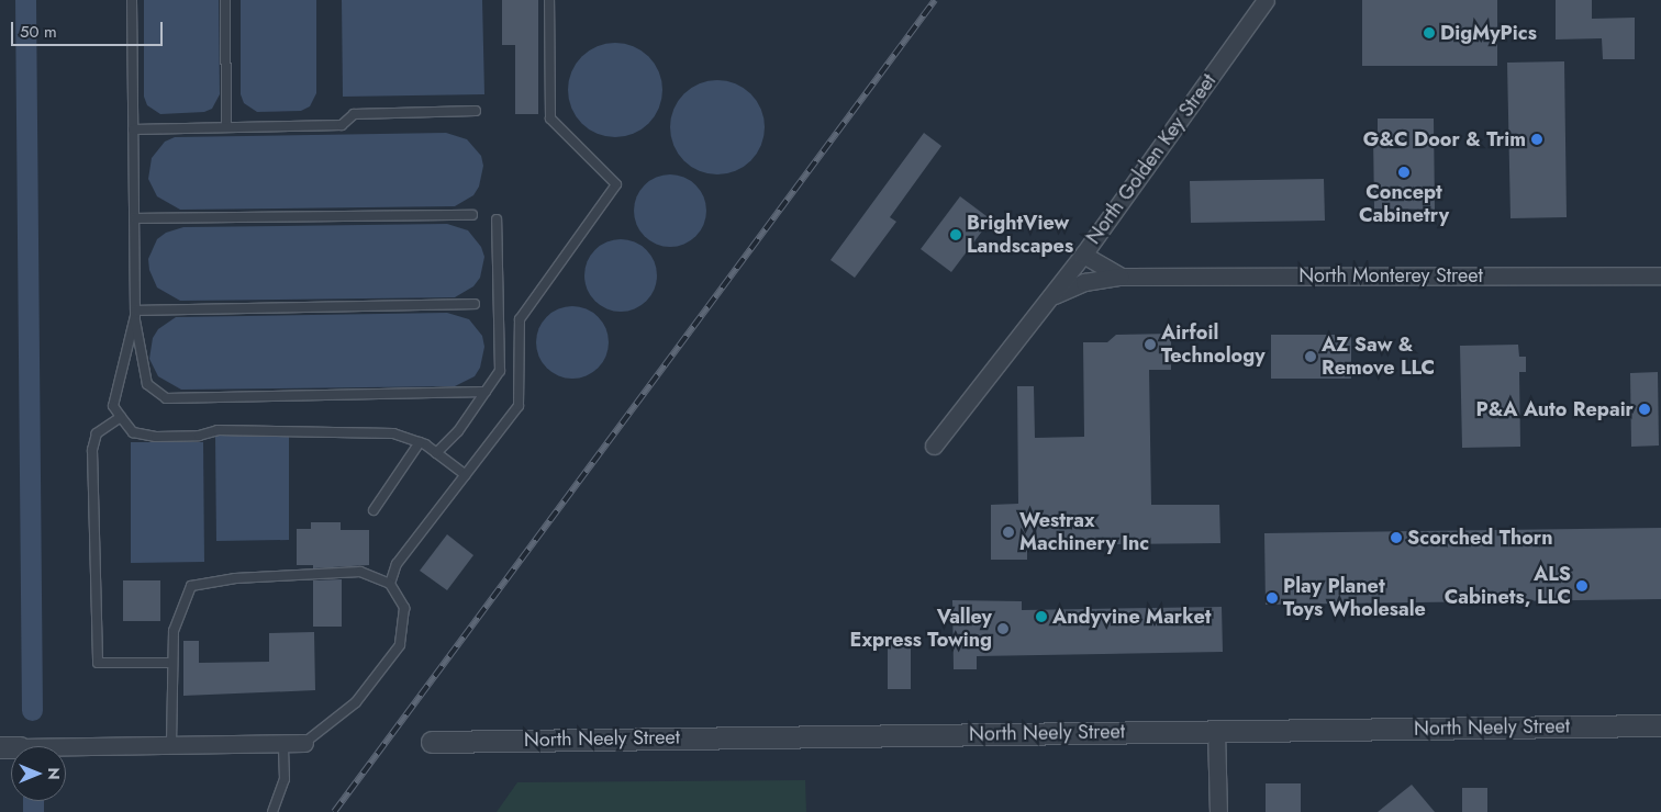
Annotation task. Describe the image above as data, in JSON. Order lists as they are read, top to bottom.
{
  "streets": {
    "street": ["North Golden Key Street", "North Monterey Street", "North Neely Street"]
  },
  "crossings": [
    ["North Golden Key Street", "North Monterey Street"]
  ],
  "places": [
    "DigMyPics",
    "G&C Door & Trim",
    "Concept Cabinetry",
    "BrightView Landscapes",
    "Airfoil Technology",
    "AZ Saw & Remove LLC",
    "P&A Auto Repair",
    "Westrax Machinery Inc",
    "Scorched Thorn",
    "ALS Cabinets, LLC",
    "Play Planet Toys Wholesale",
    "Andyvine Market",
    "Valley Express Towing"
  ],
  "scale_bar": "50 m",
  "north": "right"
}
